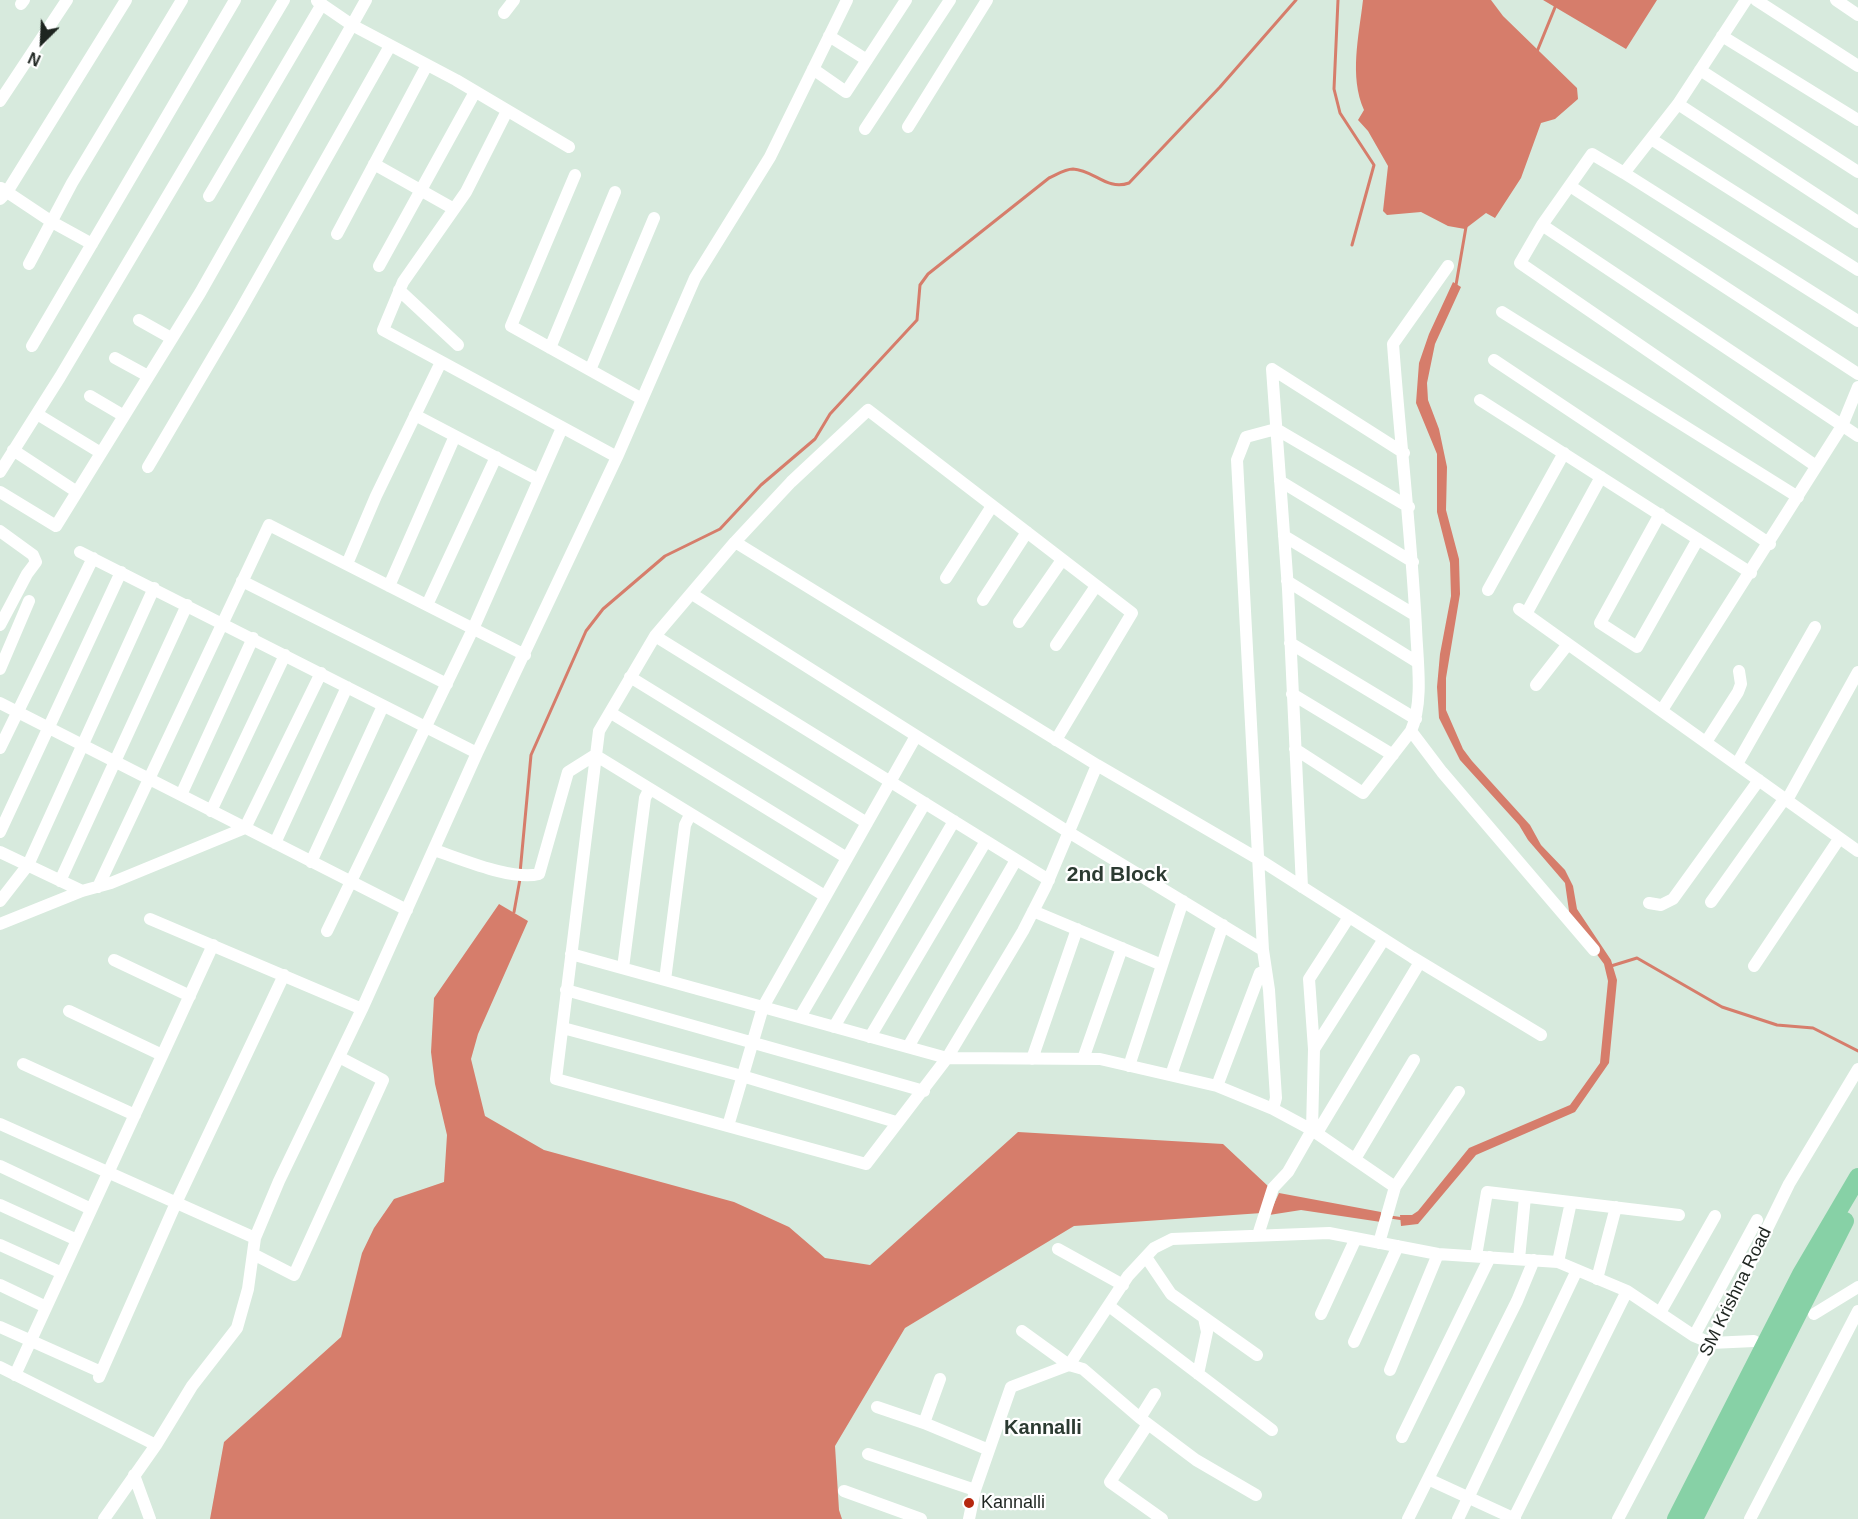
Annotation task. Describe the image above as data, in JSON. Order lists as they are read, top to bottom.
{
  "streets": {
    "street": ["SM Krishna Road"]
  },
  "districts": ["2nd Block", "Kannalli"],
  "places": ["Kannalli"],
  "north": "bottom left"
}
